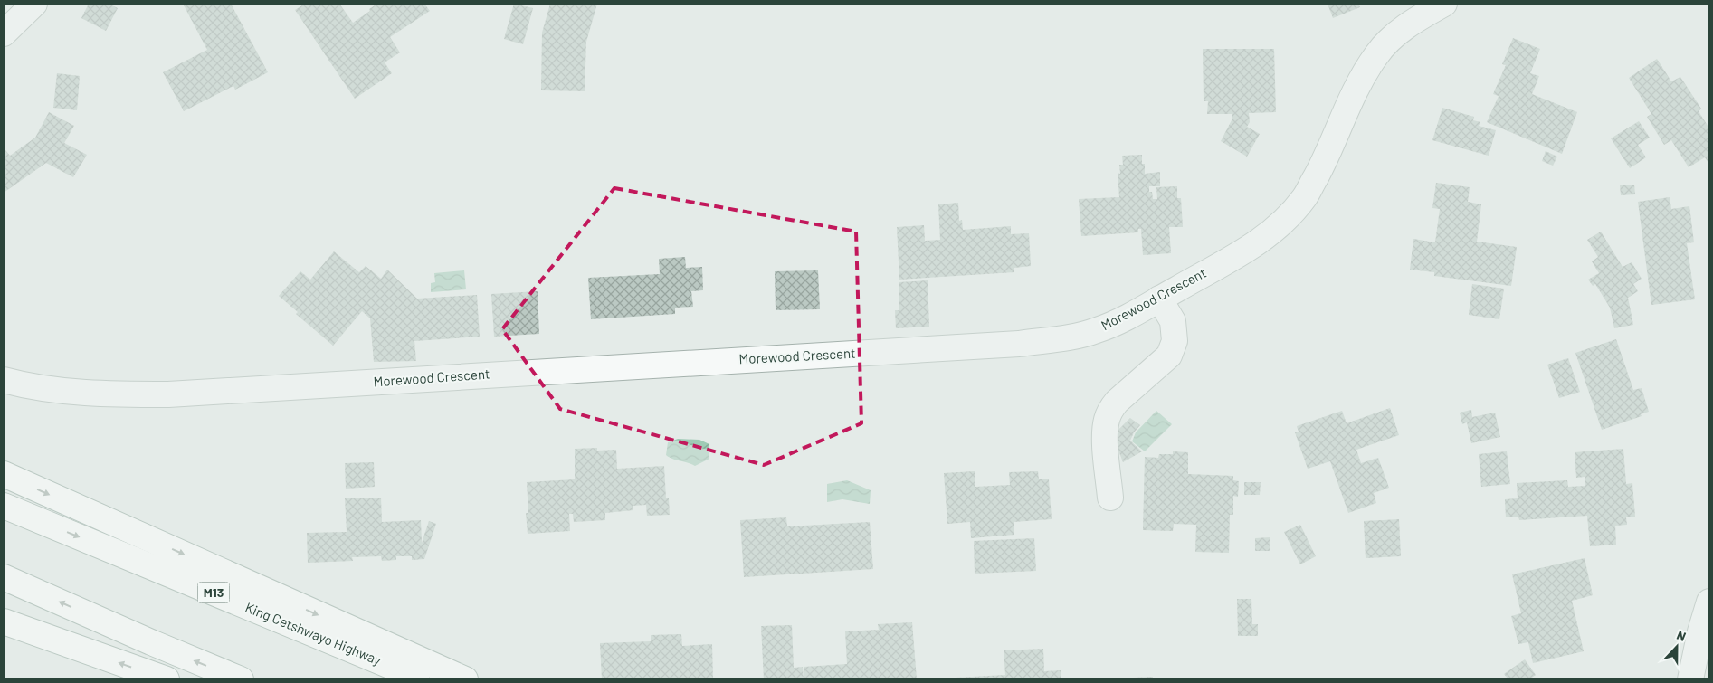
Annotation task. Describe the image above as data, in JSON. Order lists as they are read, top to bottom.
{
  "streets": {
    "highway": ["M13", "King Cetshwayo Highway"],
    "street": ["Morewood Crescent"]
  },
  "north": "top"
}
